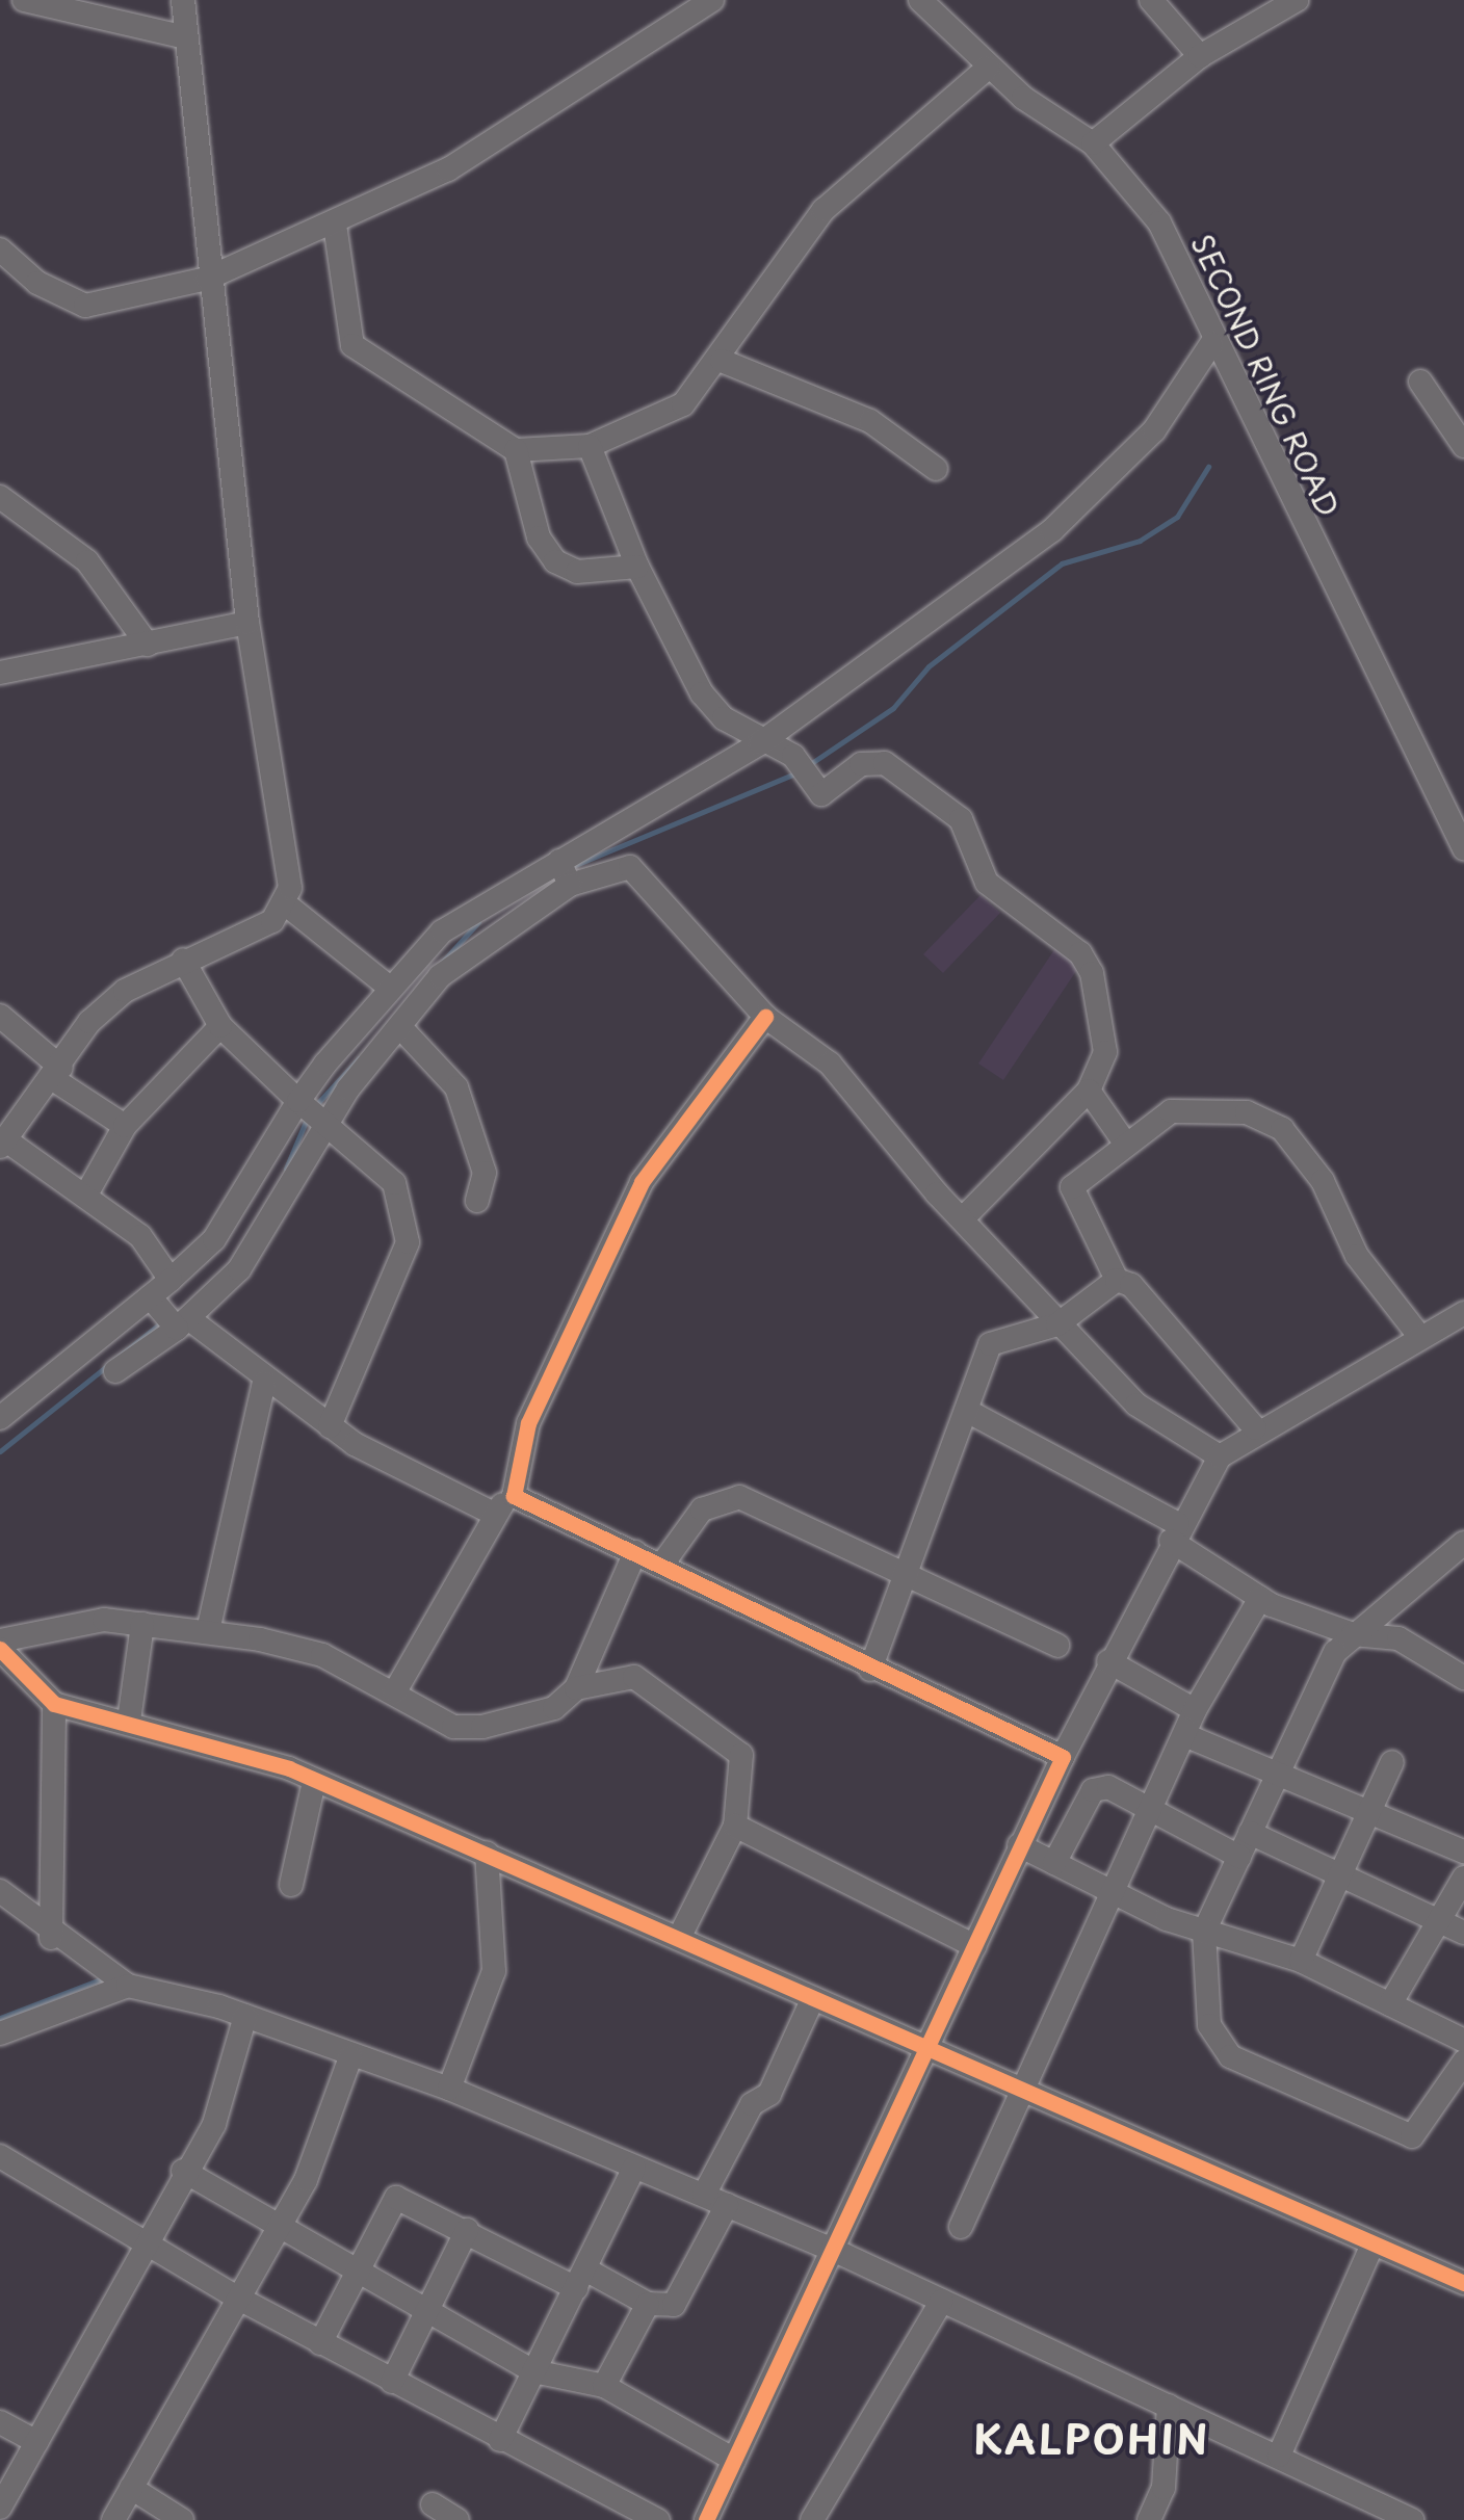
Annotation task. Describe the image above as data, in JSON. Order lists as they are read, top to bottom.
{
  "streets": {
    "street": ["SECOND RING ROAD"]
  },
  "districts": ["KALPOHIN"]
}
